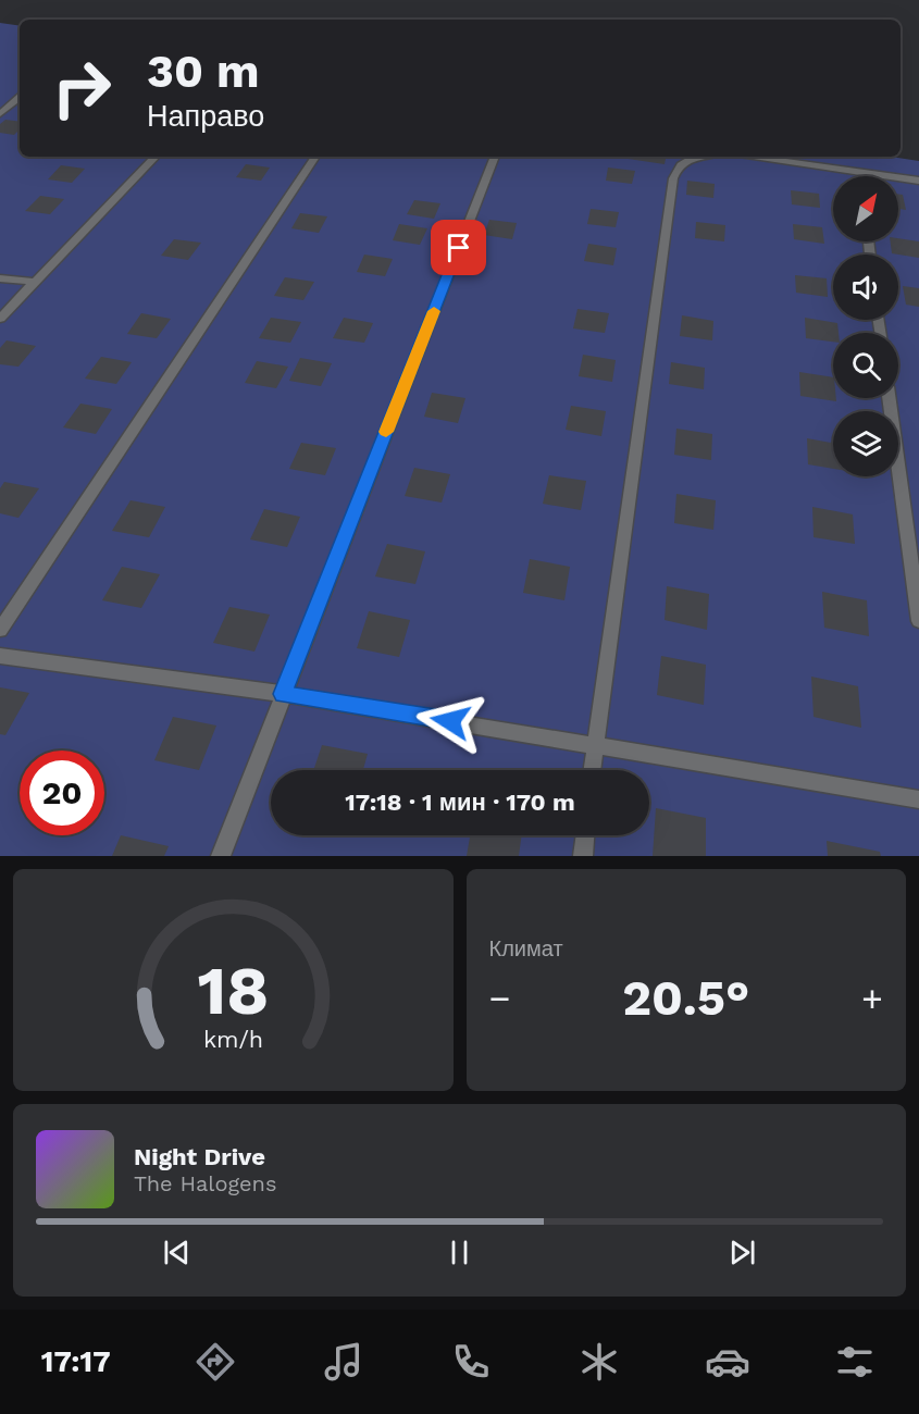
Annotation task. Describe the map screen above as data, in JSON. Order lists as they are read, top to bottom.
{
  "north": "top right",
  "page": {
    "turn": ["30 m", "Направо"],
    "limit": "20",
    "trip": "17:18 · 1 мин · 170 m",
    "tile": "Климат",
    "heat": ["−", "20.5°", "+"],
    "song": ["Night Drive", "The Halogens"],
    "tabs": "17:17",
    "gauge": ["18", "km/h"]
  }
}
